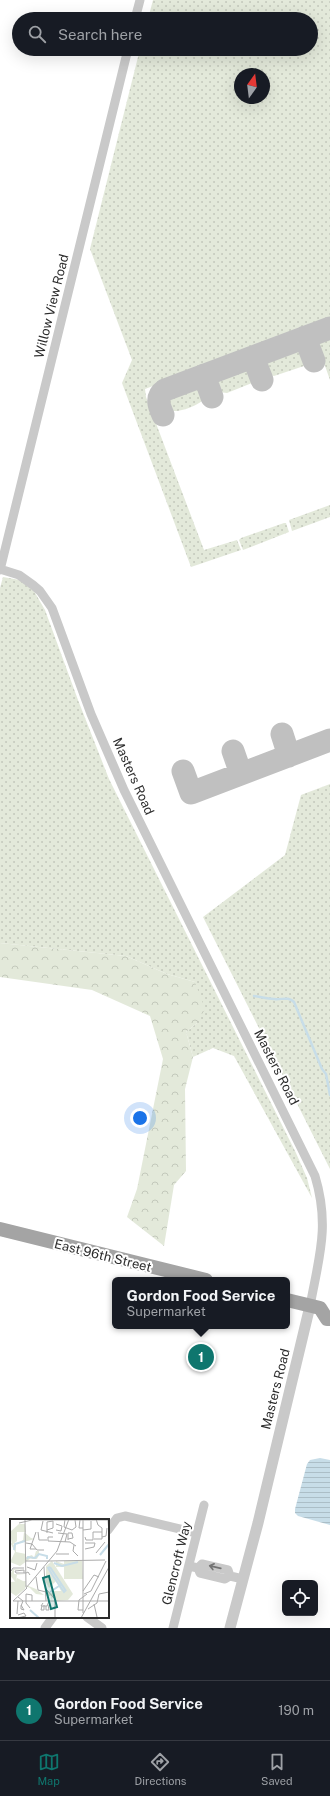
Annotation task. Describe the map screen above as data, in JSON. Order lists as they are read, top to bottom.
{
  "streets": {
    "main road": ["East 96th Street"],
    "street": ["Willow View Road", "Masters Road", "Glencroft Way"]
  },
  "crossings": [
    ["Willow View Road", "Masters Road"]
  ],
  "north": "top",
  "page": {
    "search": "Search here",
    "popup": ["Gordon Food Service", "Supermarket"],
    "pins": "1",
    "heading": "Nearby",
    "list": [
      {
        "mark": "1",
        "name": "Gordon Food Service",
        "note": "Supermarket",
        "value": "190 m"
      }
    ],
    "nav": ["Map", "Directions", "Saved"]
  }
}
